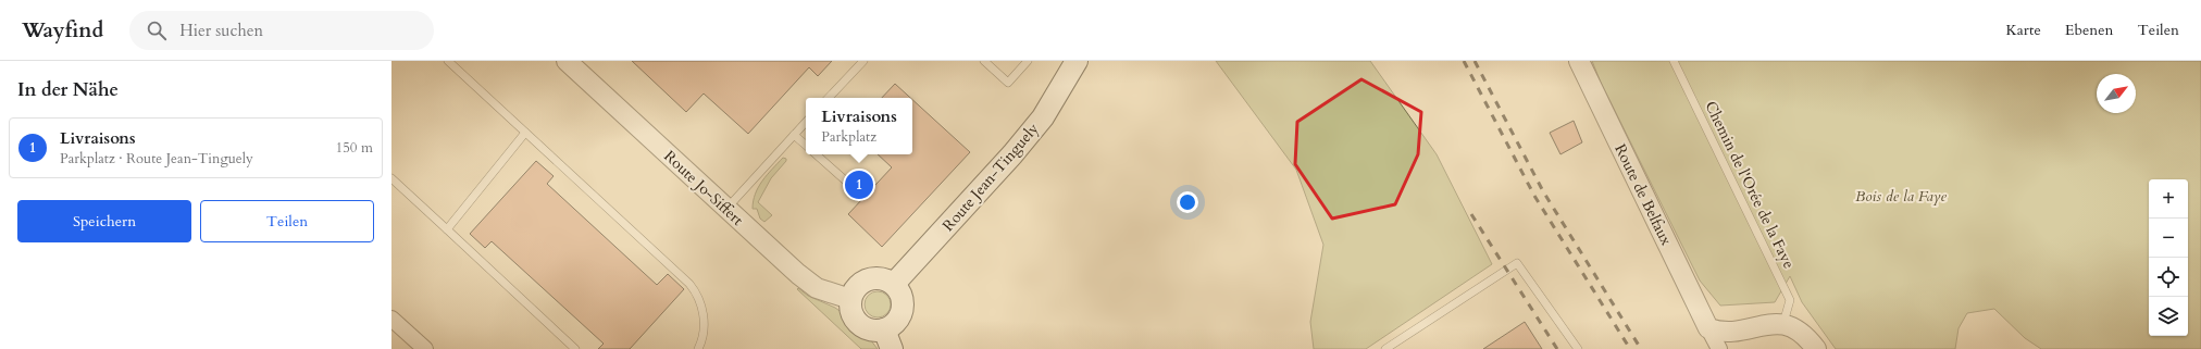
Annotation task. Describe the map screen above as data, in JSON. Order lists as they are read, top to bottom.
{
  "streets": {
    "main road": ["Route Jean-Tinguely"],
    "street": ["Route Jo-Siffert", "Route de Belfaux"],
    "lane": ["Chemin de l'Orée de la Faye"]
  },
  "crossings": [
    ["Route Jean-Tinguely", "Route Jo-Siffert"]
  ],
  "parks": ["Bois de la Faye"],
  "north": "top right",
  "page": {
    "header": "Wayfind",
    "search": "Hier suchen",
    "nav": ["Karte", "Ebenen", "Teilen"],
    "heading": "In der Nähe",
    "popup": ["Livraisons", "Parkplatz"],
    "list": [
      {
        "mark": "1",
        "name": "Livraisons",
        "note": "Parkplatz · Route Jean-Tinguely",
        "value": "150 m"
      }
    ],
    "pins": "1",
    "map_buttons": ["+", "−"],
    "buttons": ["Speichern", "Teilen"]
  }
}
